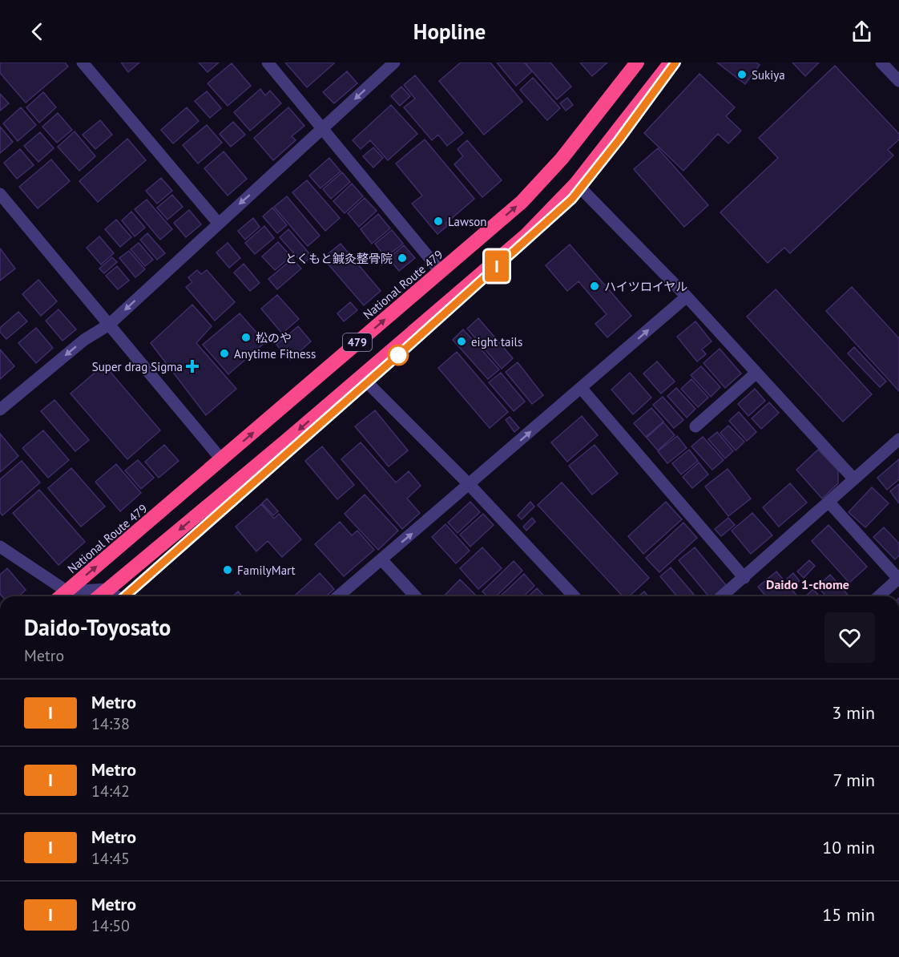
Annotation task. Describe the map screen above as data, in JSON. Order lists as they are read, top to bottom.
{
  "streets": {
    "highway": ["National Route 479", "479"]
  },
  "districts": ["Daido 1-chome"],
  "places": {
    "other": [
      "Sukiya",
      "Lawson",
      "とくもと鍼灸整骨院",
      "ハイツロイヤル",
      "松のや",
      "eight tails",
      "Anytime Fitness",
      "FamilyMart"
    ],
    "health": ["Super drag Sigma"]
  },
  "lines": ["metro line I"],
  "page": {
    "header": "Hopline",
    "on_map": "I",
    "heading": ["Daido-Toyosato", "Metro"],
    "list": [
      {
        "mark": "I",
        "name": "Metro",
        "note": "14:38",
        "value": "3 min"
      },
      {
        "mark": "I",
        "name": "Metro",
        "note": "14:42",
        "value": "7 min"
      },
      {
        "mark": "I",
        "name": "Metro",
        "note": "14:45",
        "value": "10 min"
      },
      {
        "mark": "I",
        "name": "Metro",
        "note": "14:50",
        "value": "15 min"
      }
    ]
  }
}
